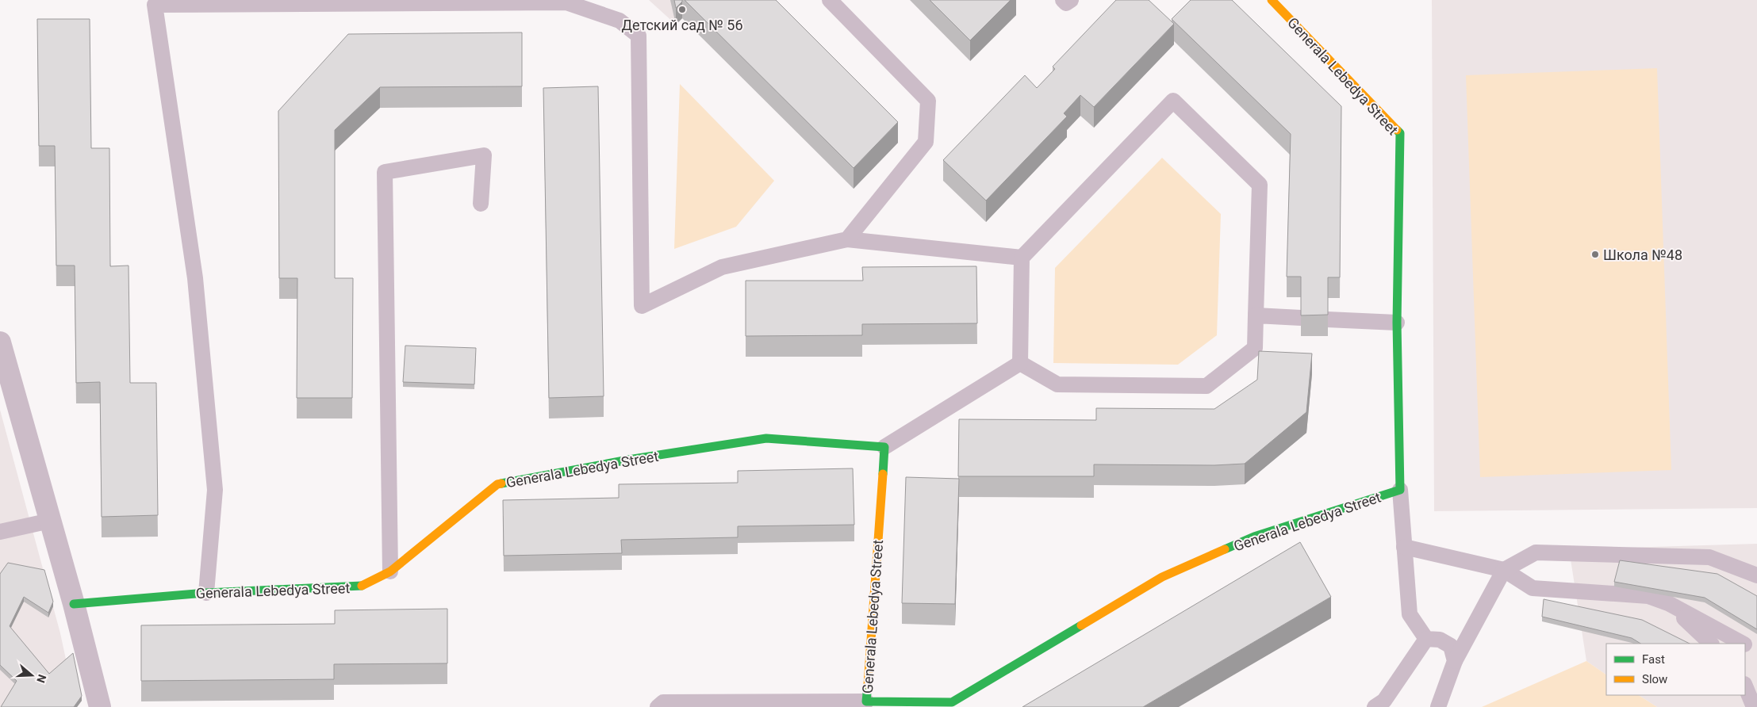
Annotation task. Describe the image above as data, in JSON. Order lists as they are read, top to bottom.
{
  "streets": {
    "street": ["Generala Lebedya Street"]
  },
  "places": ["Детский сад № 56", "Школа №48"],
  "legend": ["Fast", "Slow"],
  "north": "right"
}
